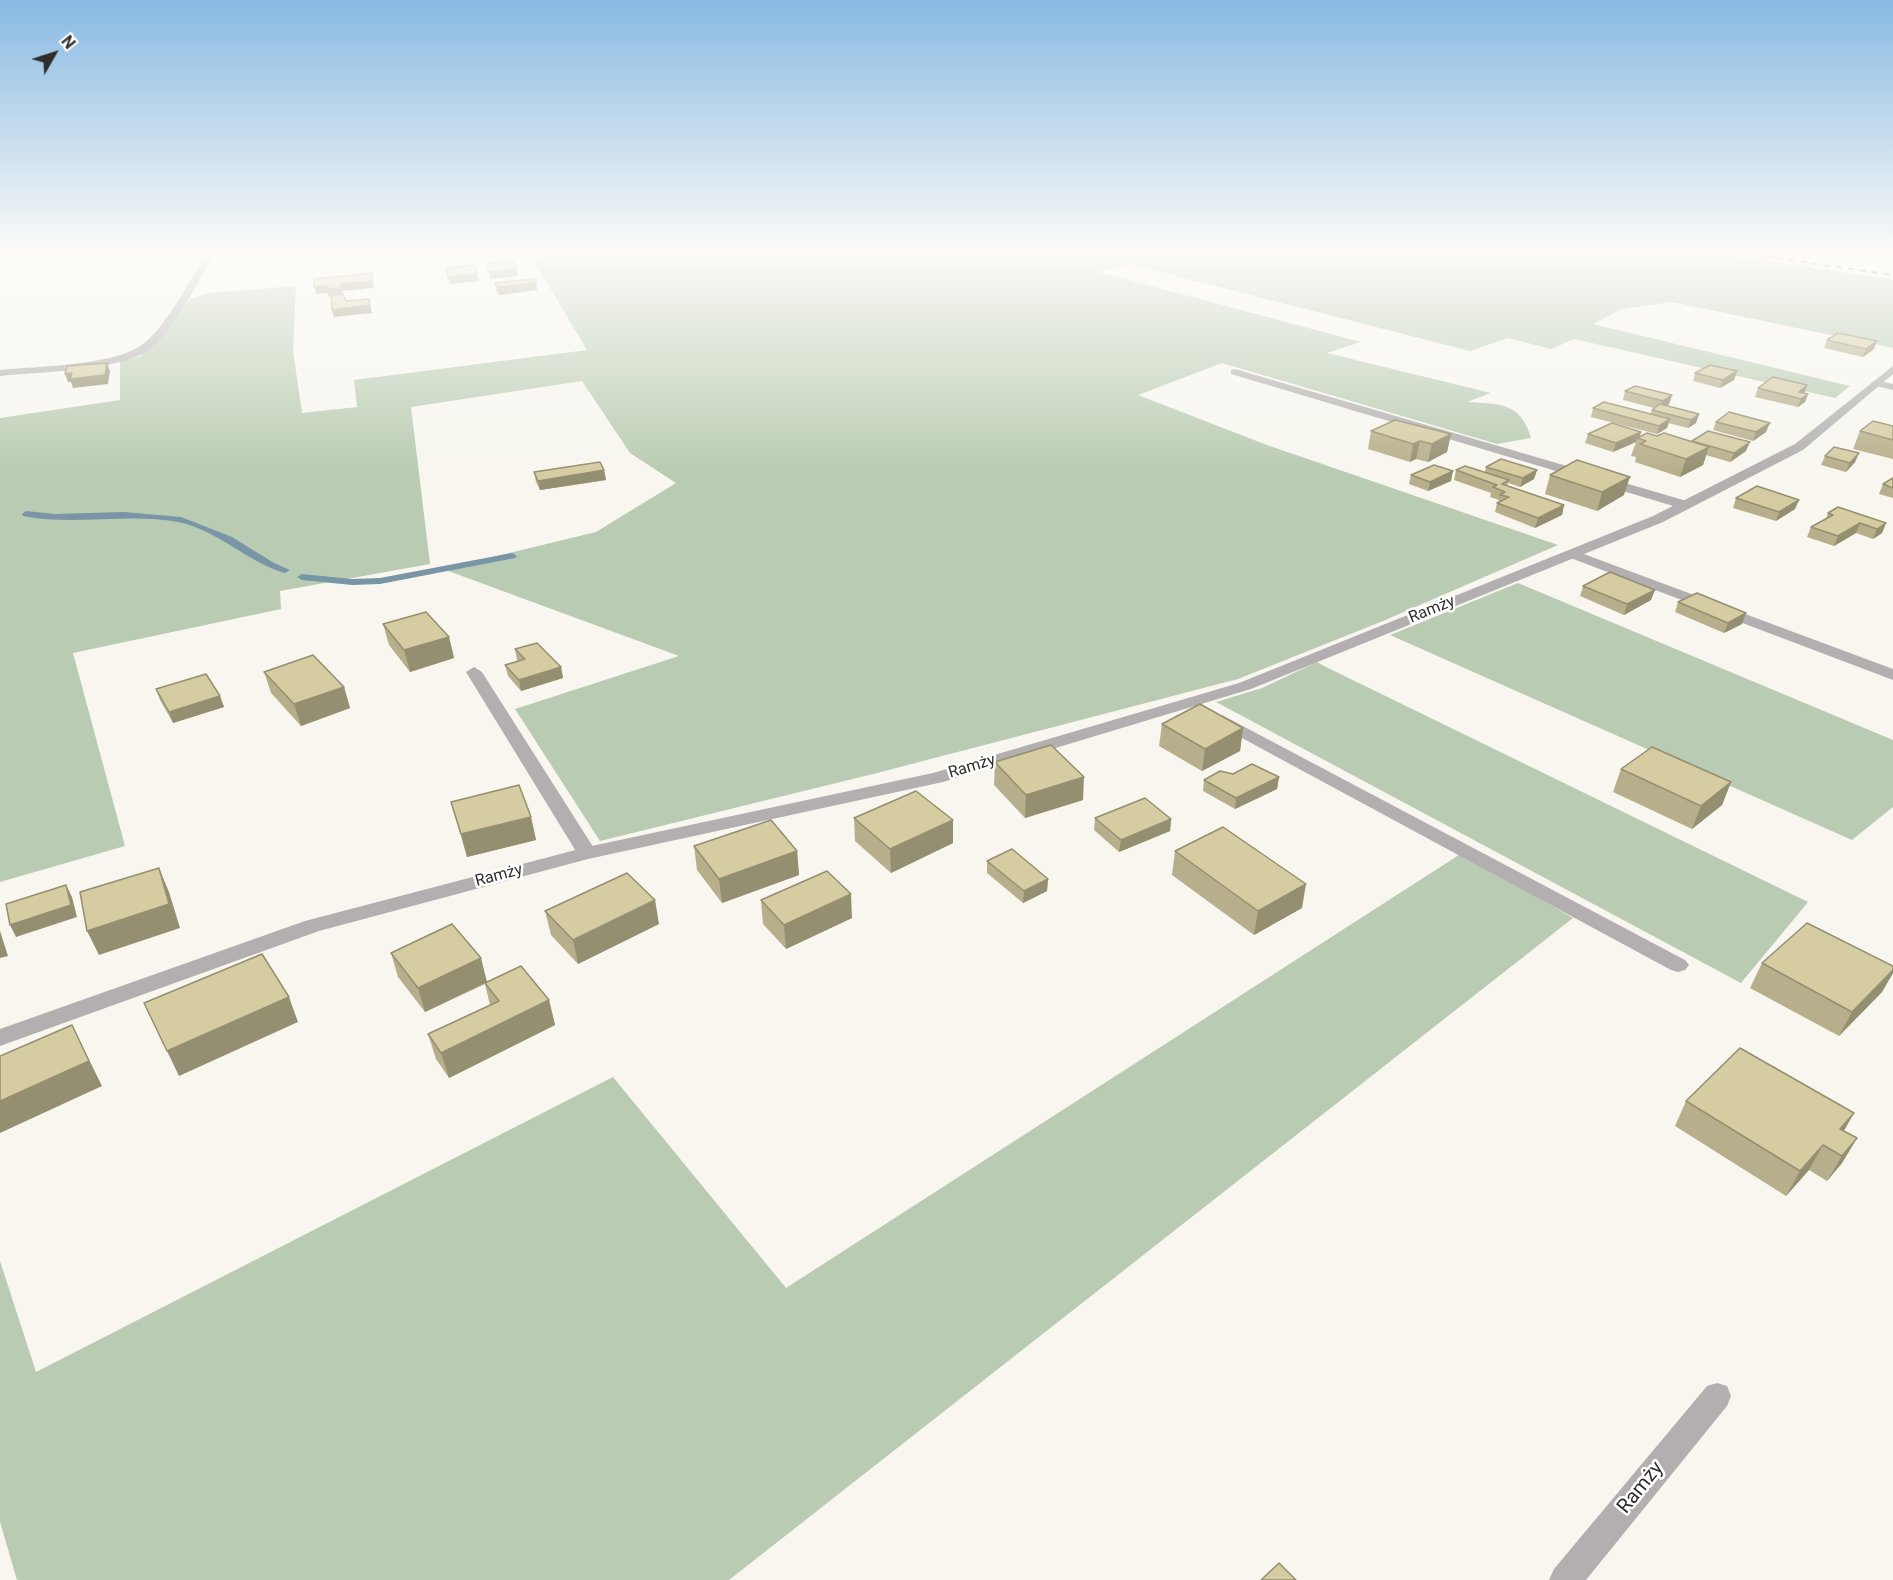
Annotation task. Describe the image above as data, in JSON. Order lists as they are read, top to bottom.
{
  "streets": {
    "street": ["Ramży"]
  },
  "north": "top right"
}
